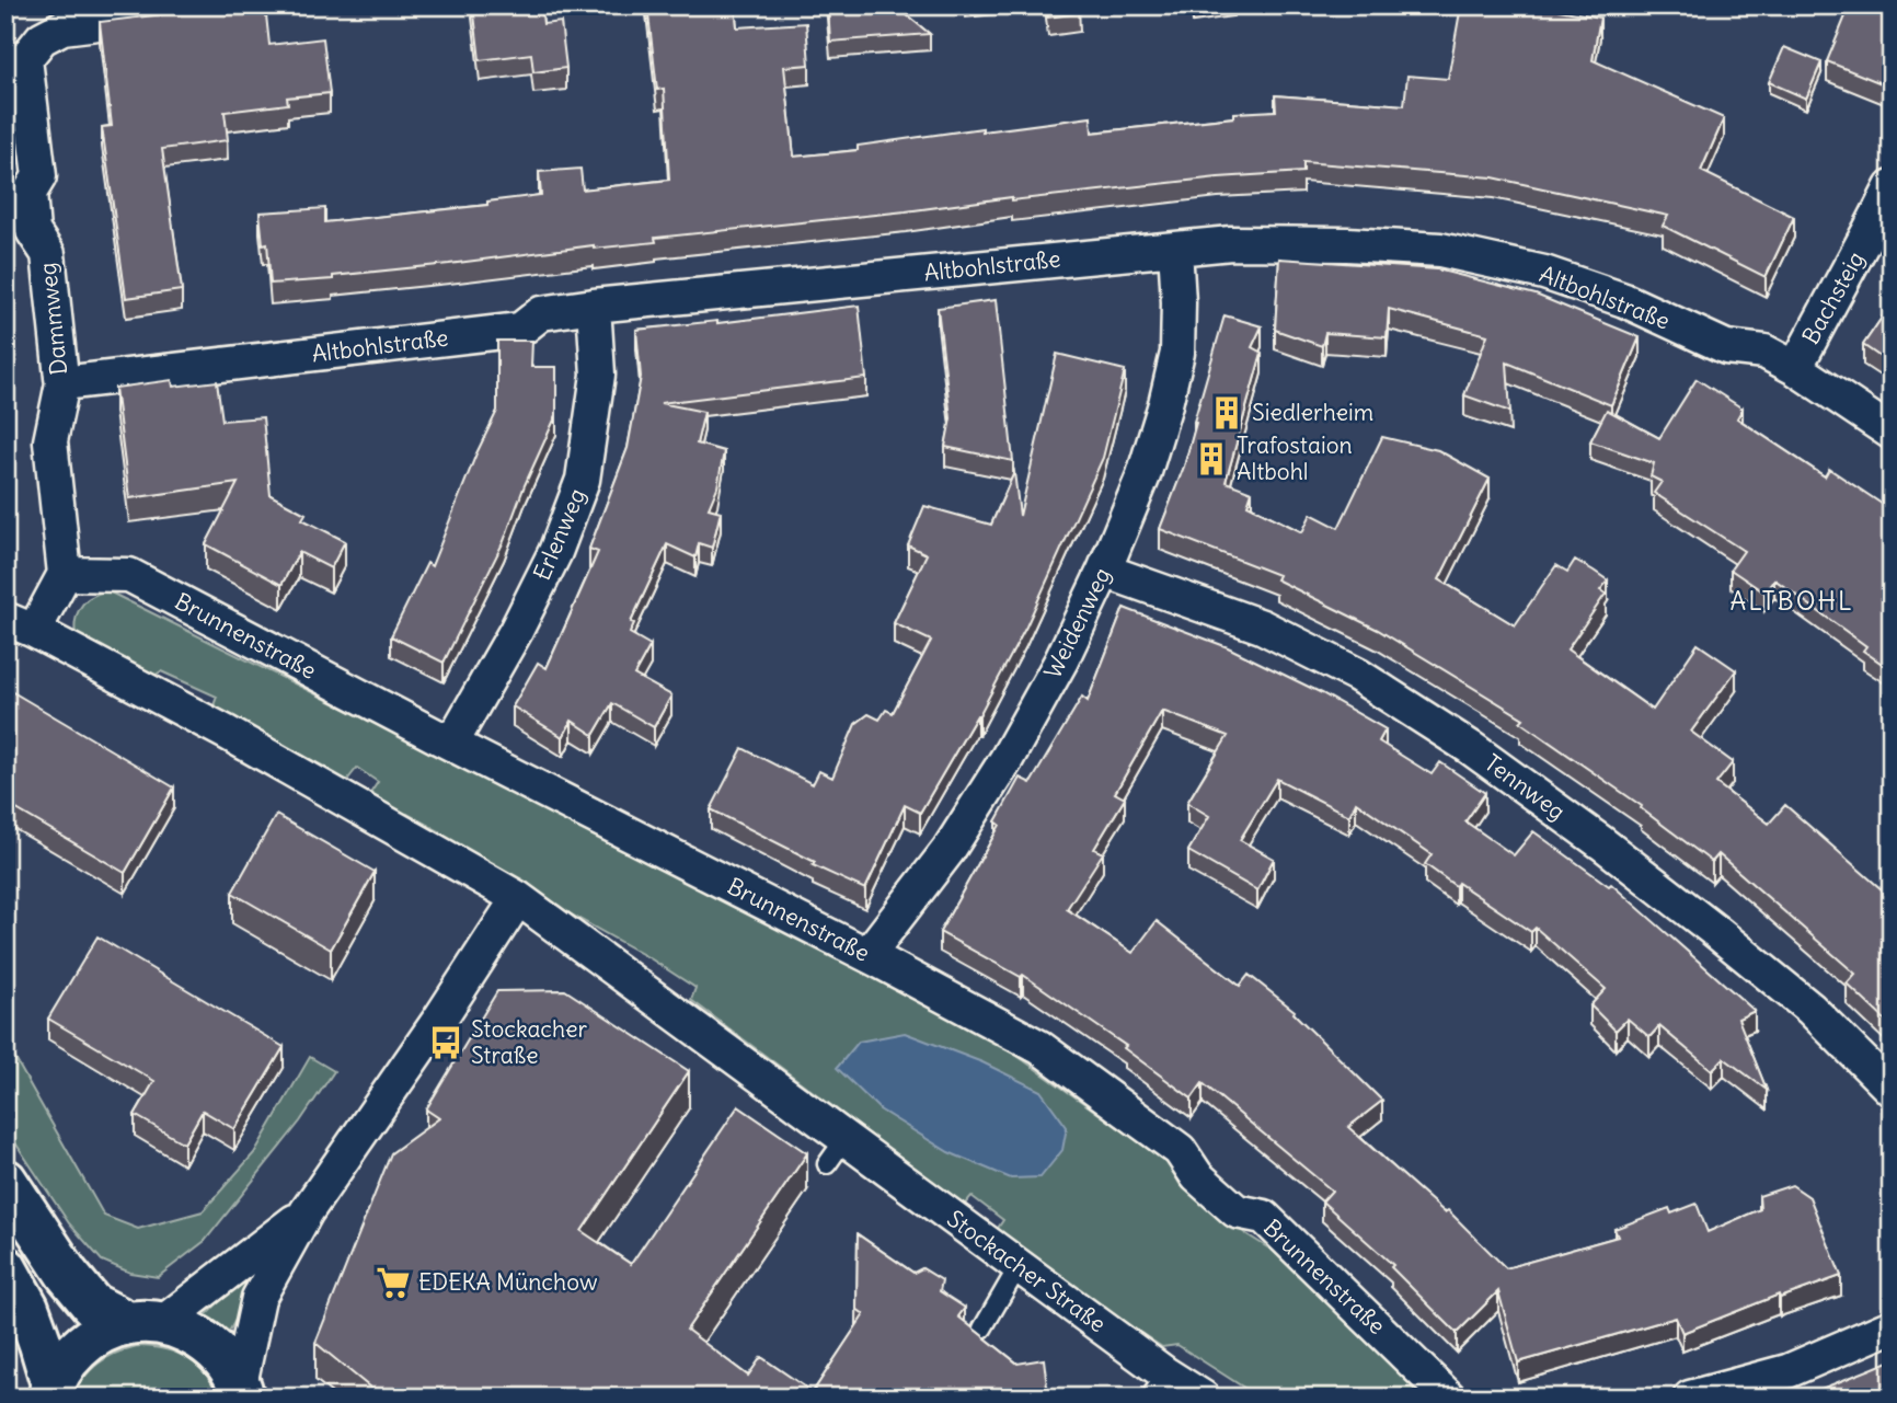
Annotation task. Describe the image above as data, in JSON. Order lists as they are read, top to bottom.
{
  "streets": {
    "street": [
      "Altbohlstraße",
      "Bachsteig",
      "Dammweg",
      "Erlenweg",
      "Weidenweg",
      "Brunnenstraße",
      "Tennweg",
      "Stockacher Straße"
    ]
  },
  "crossings": [
    ["Altbohlstraße", "Bachsteig"],
    ["Altbohlstraße", "Dammweg"],
    ["Altbohlstraße", "Erlenweg"],
    ["Altbohlstraße", "Weidenweg"],
    ["Dammweg", "Brunnenstraße"],
    ["Erlenweg", "Brunnenstraße"],
    ["Weidenweg", "Brunnenstraße"],
    ["Weidenweg", "Tennweg"]
  ],
  "districts": ["ALTBOHL"],
  "places": {
    "building": ["Siedlerheim", "Trafostaion Altbohl"],
    "bus stop": ["Stockacher Straße"],
    "supermarket": ["EDEKA Münchow"]
  }
}
